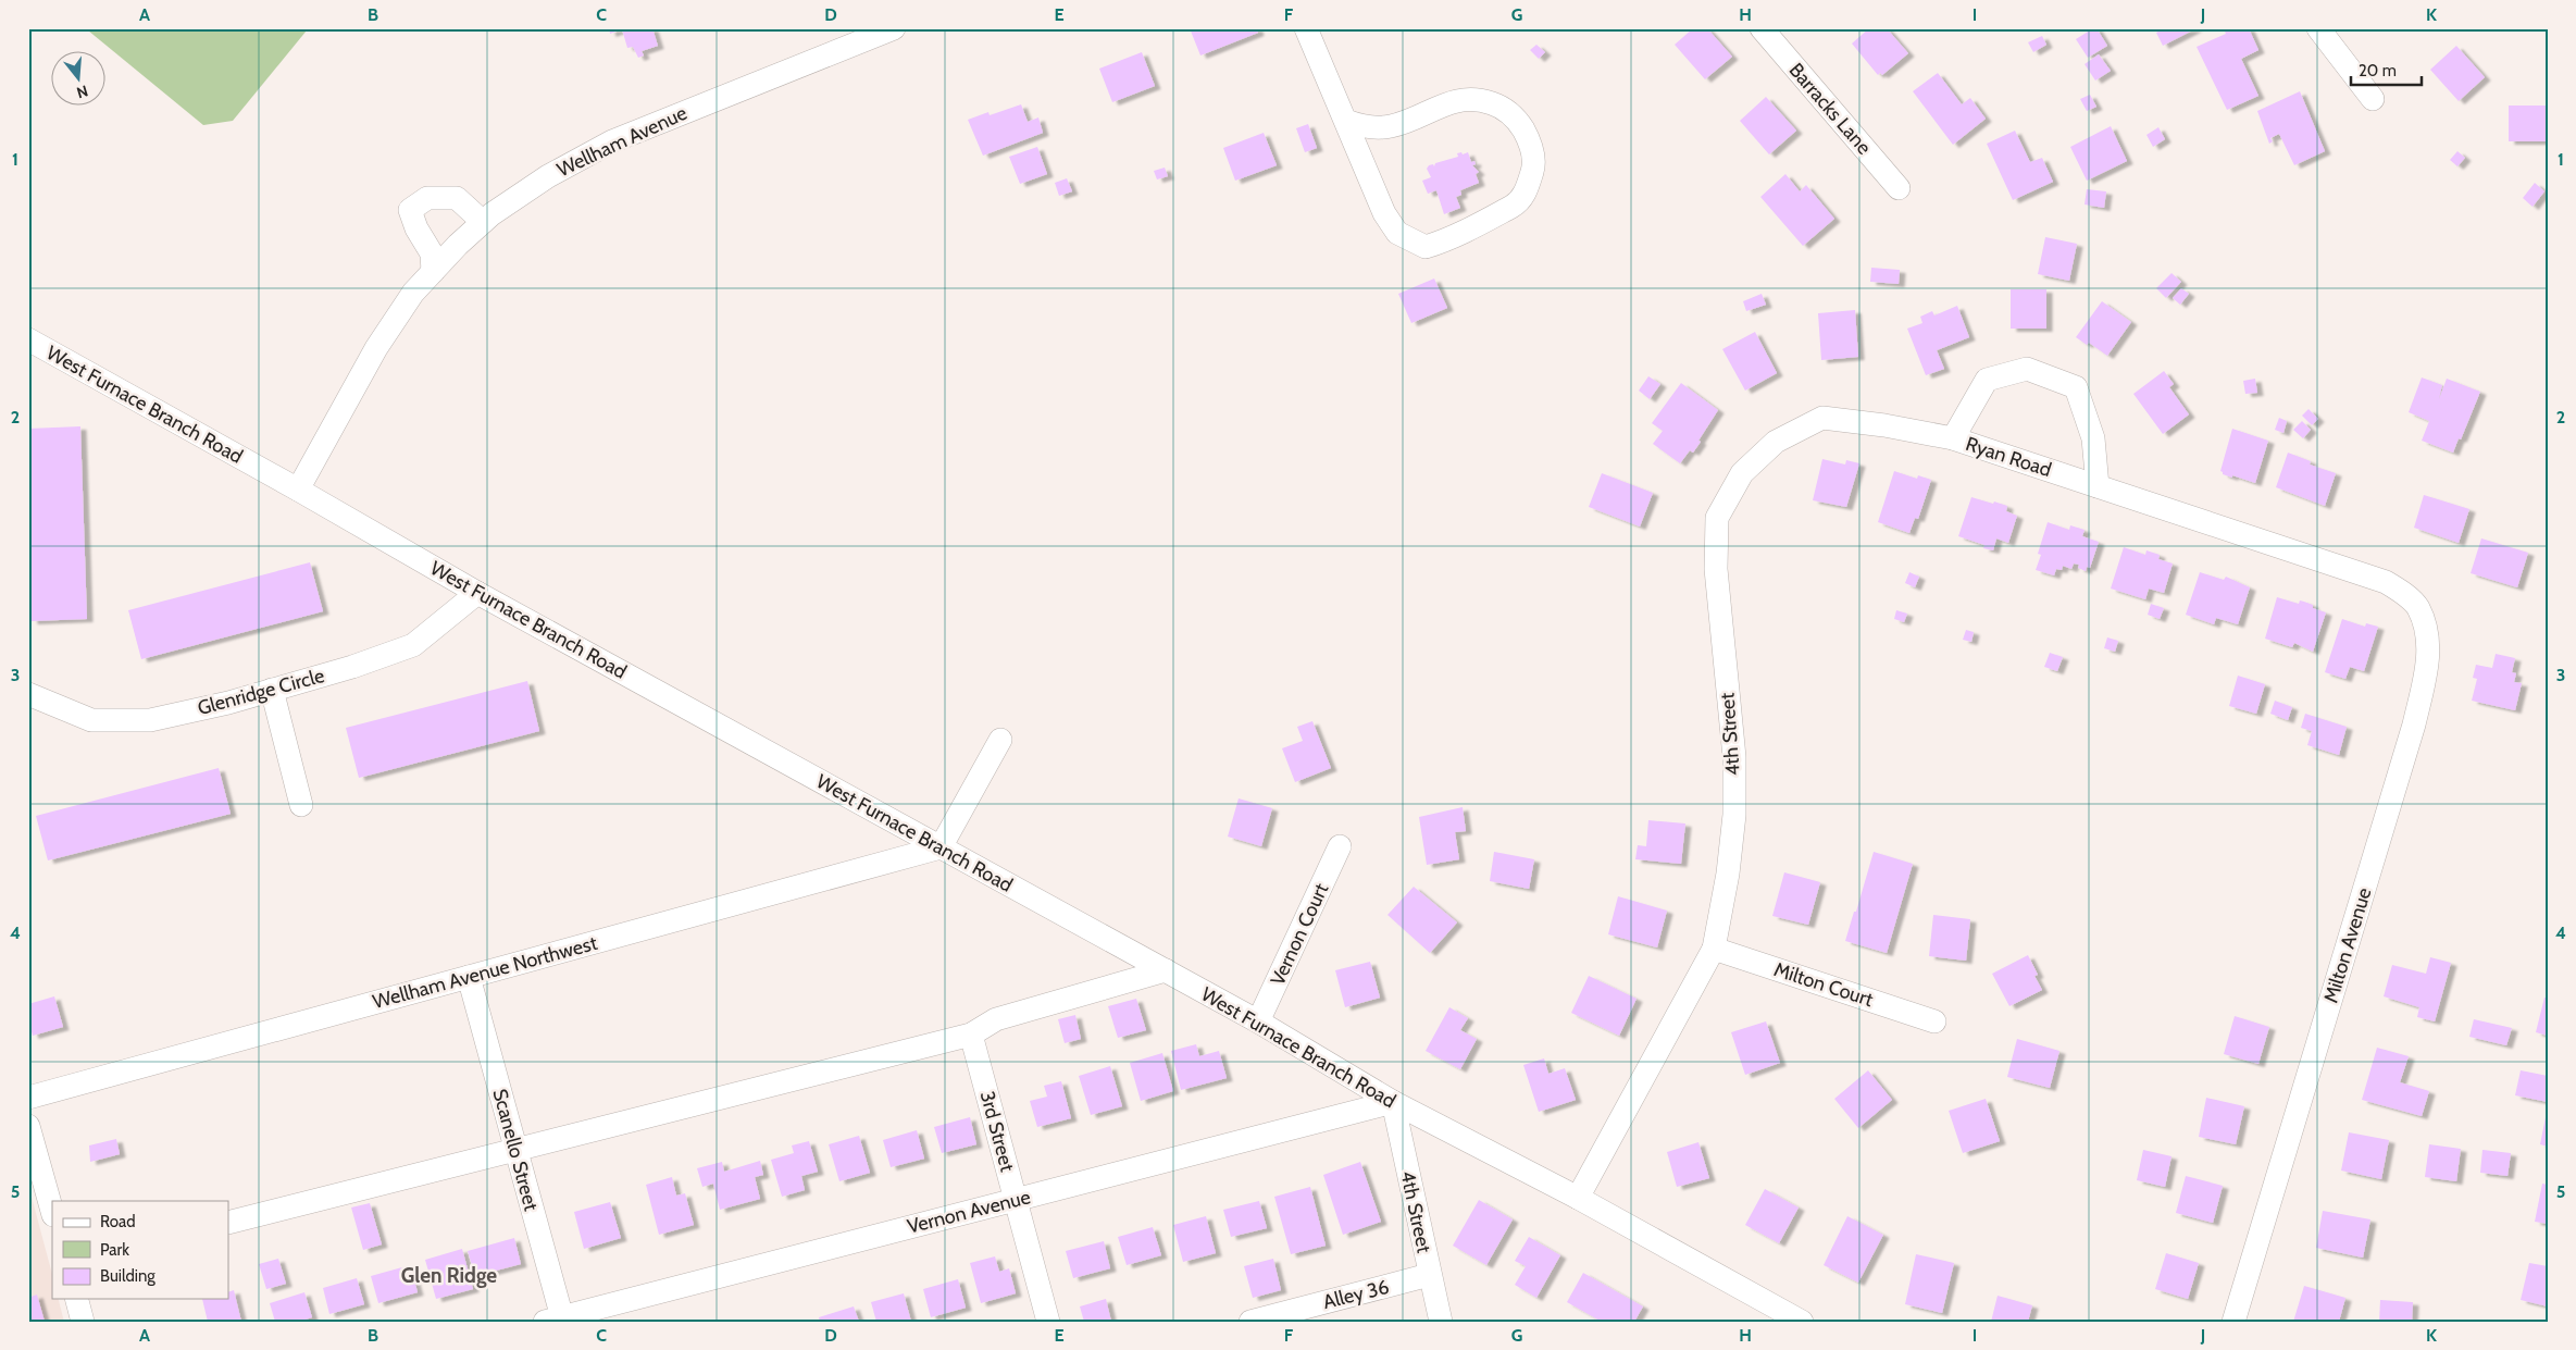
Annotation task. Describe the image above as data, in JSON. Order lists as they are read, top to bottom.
{
  "streets": {
    "street": [
      "Barracks Lane",
      "Wellham Avenue",
      "West Furnace Branch Road",
      "Ryan Road",
      "Glenridge Circle",
      "4th Street",
      "Vernon Court",
      "Milton Avenue",
      "Wellham Avenue Northwest",
      "Milton Court",
      "3rd Street",
      "Scanello Street",
      "Vernon Avenue",
      "Alley 36"
    ]
  },
  "crossings": [
    ["Wellham Avenue", "West Furnace Branch Road"],
    ["West Furnace Branch Road", "Glenridge Circle"],
    ["West Furnace Branch Road", "4th Street"],
    ["West Furnace Branch Road", "Vernon Court"],
    ["West Furnace Branch Road", "Wellham Avenue Northwest"],
    ["West Furnace Branch Road", "Vernon Avenue"],
    ["Ryan Road", "4th Street"],
    ["Ryan Road", "Milton Avenue"],
    ["4th Street", "Milton Court"],
    ["4th Street", "Vernon Avenue"],
    ["4th Street", "Alley 36"],
    ["Wellham Avenue Northwest", "Scanello Street"],
    ["3rd Street", "Vernon Avenue"],
    ["Scanello Street", "Vernon Avenue"]
  ],
  "districts": ["Glen Ridge"],
  "legend": ["Road", "Park", "Building"],
  "scale_bar": "20 m",
  "north": "bottom",
  "grid": {
    "columns": [
      "A",
      "B",
      "C",
      "D",
      "E",
      "F",
      "G",
      "H",
      "I",
      "J",
      "K"
    ],
    "rows": [
      "1",
      "2",
      "3",
      "4",
      "5"
    ]
  }
}
